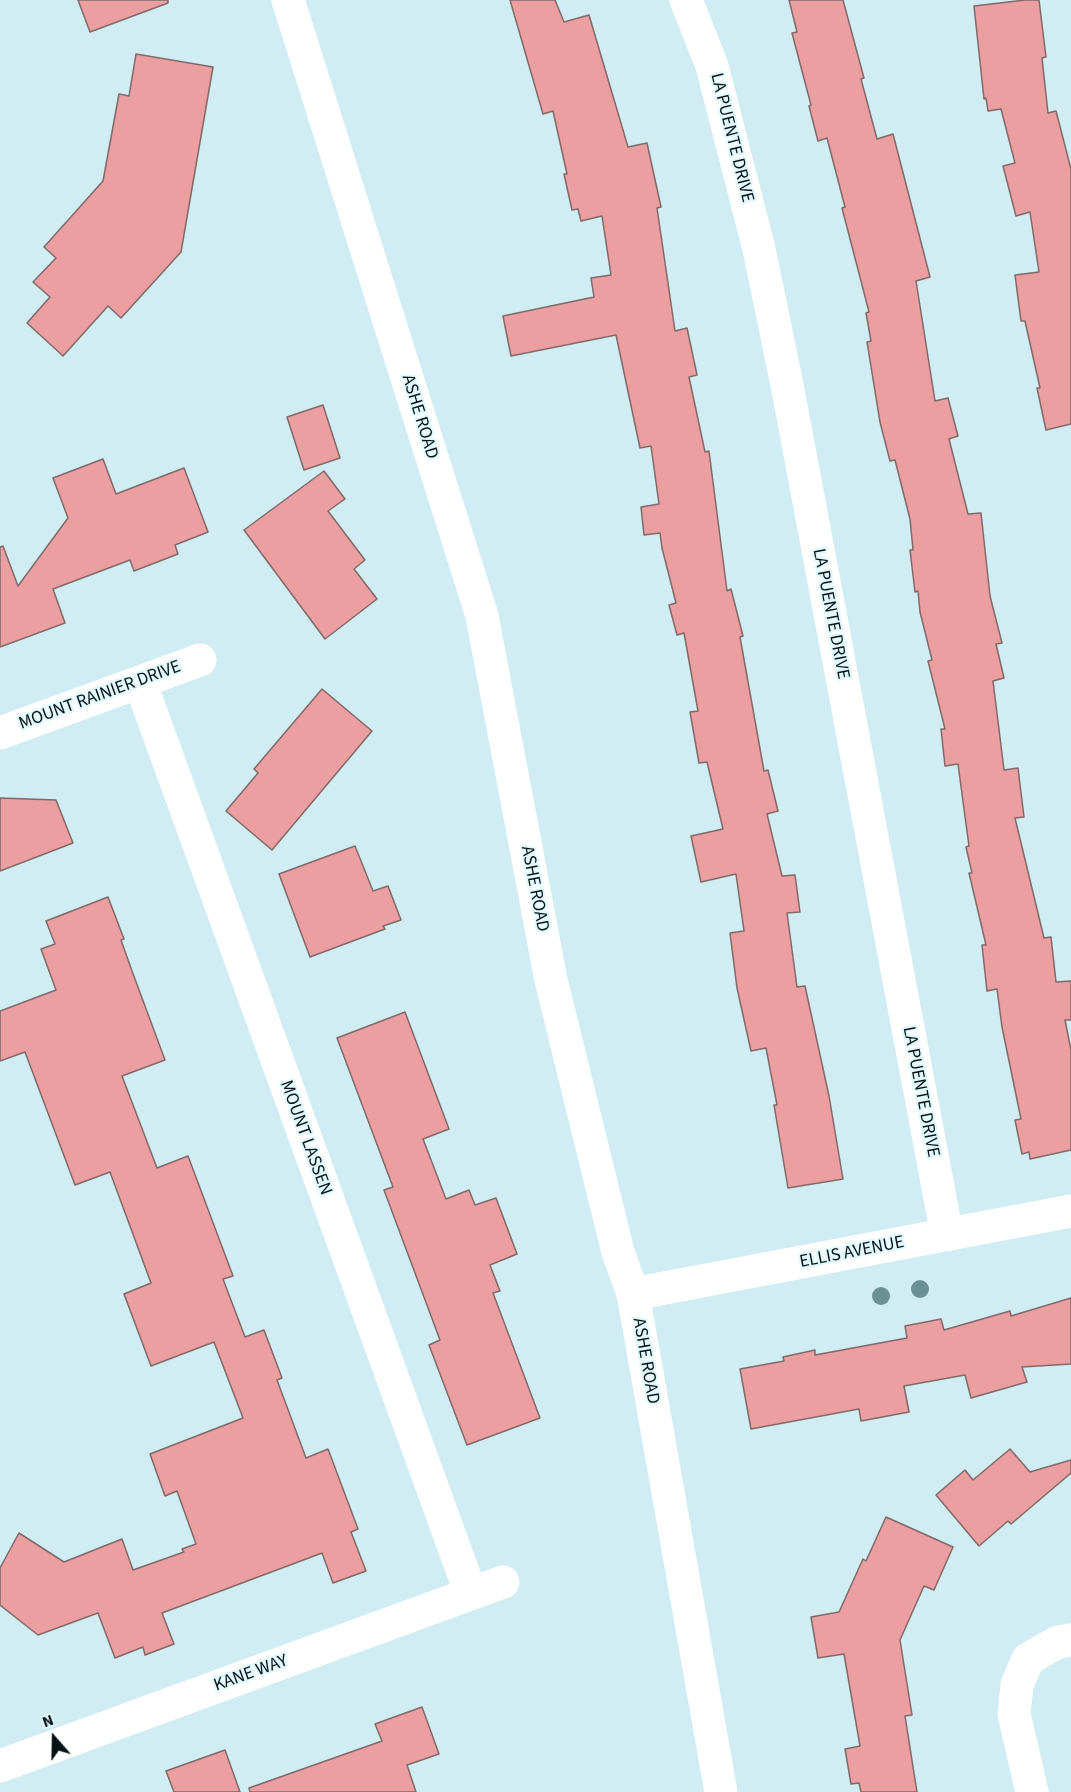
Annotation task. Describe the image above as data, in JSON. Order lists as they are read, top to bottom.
{
  "streets": {
    "street": [
      "LA PUENTE DRIVE",
      "ASHE ROAD",
      "MOUNT RAINIER DRIVE",
      "MOUNT LASSEN",
      "ELLIS AVENUE",
      "KANE WAY"
    ]
  },
  "crossings": [
    ["LA PUENTE DRIVE", "ELLIS AVENUE"],
    ["ASHE ROAD", "ELLIS AVENUE"],
    ["MOUNT RAINIER DRIVE", "MOUNT LASSEN"],
    ["MOUNT LASSEN", "KANE WAY"]
  ],
  "north": "top"
}
